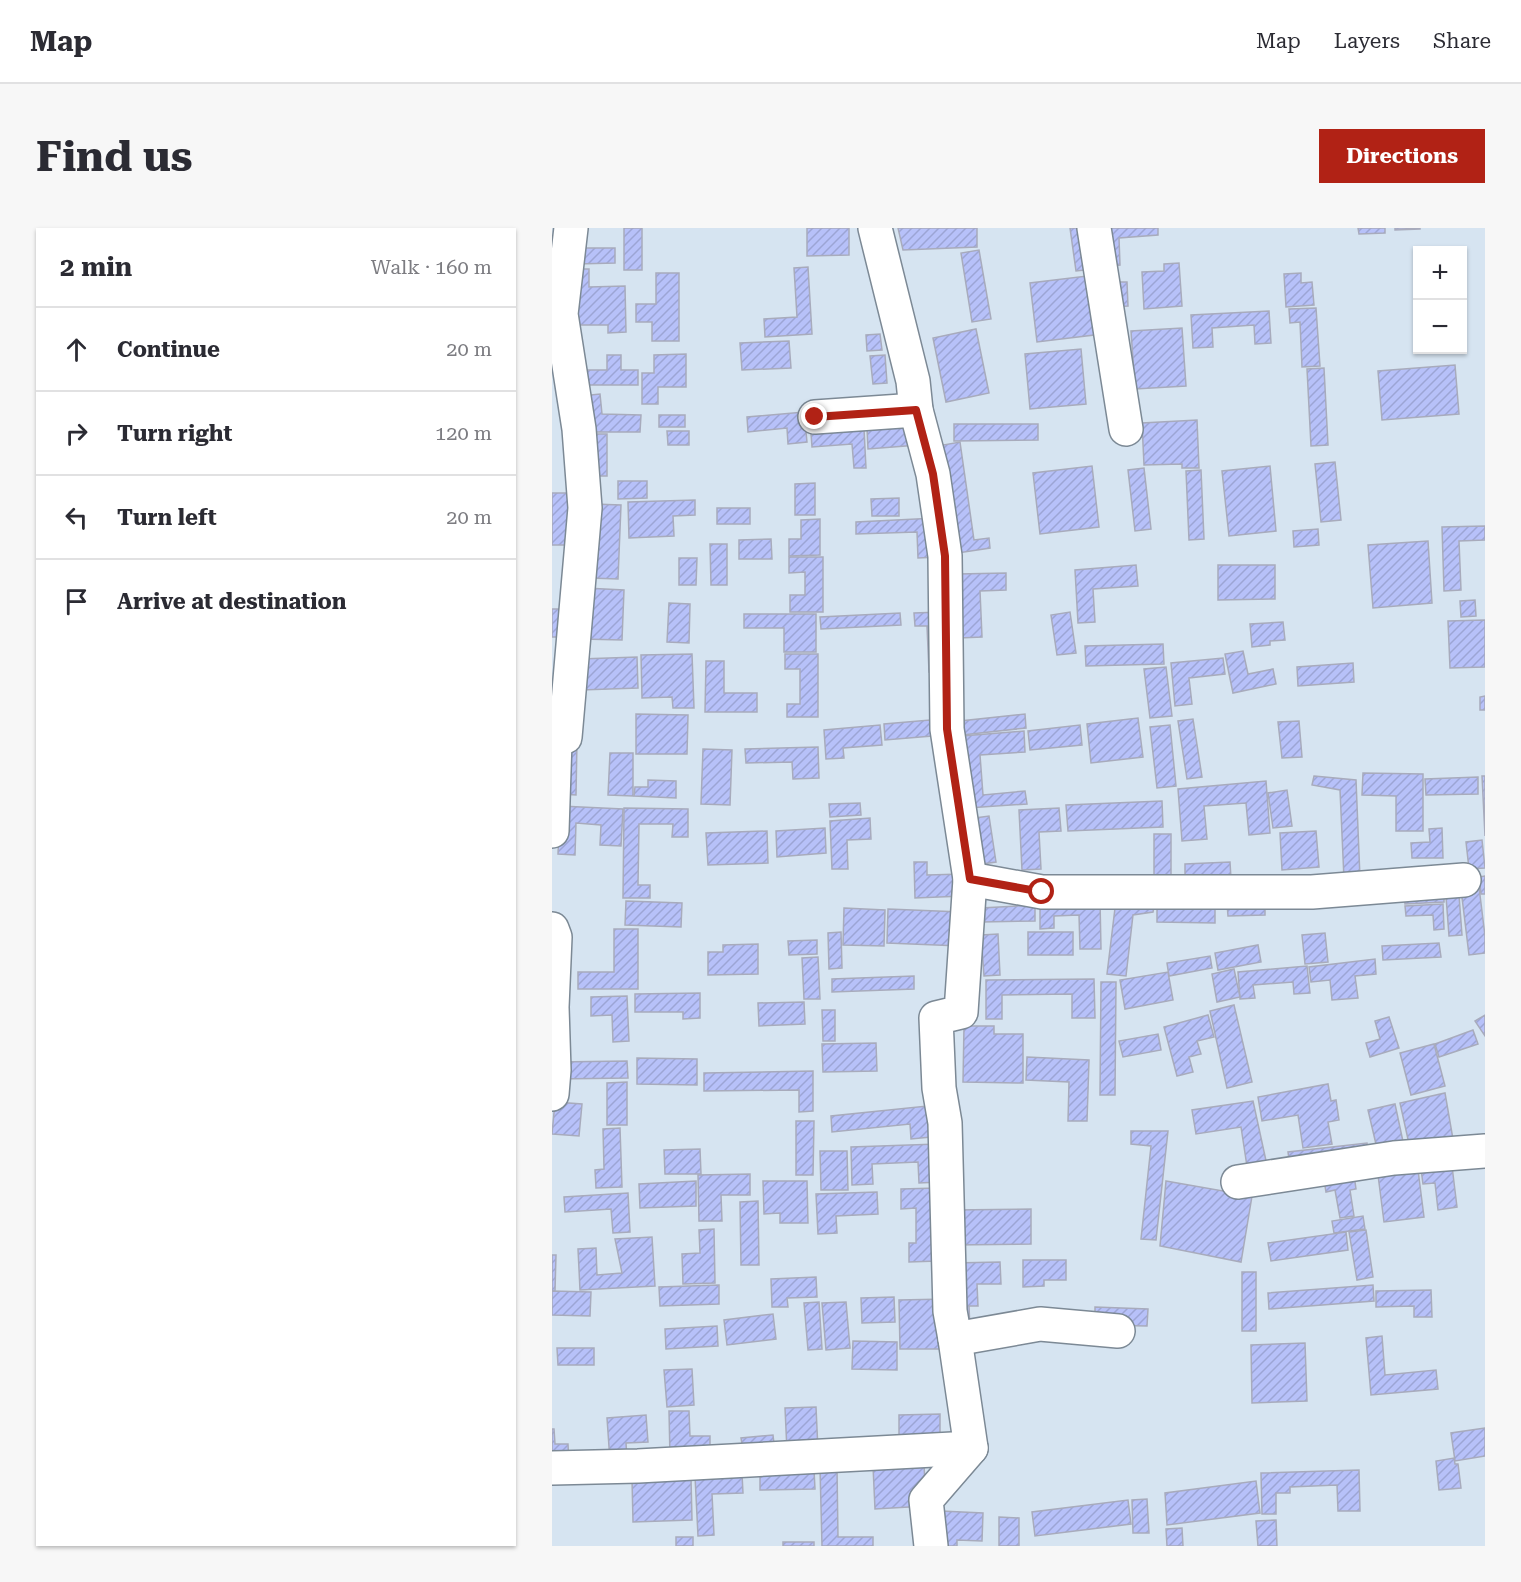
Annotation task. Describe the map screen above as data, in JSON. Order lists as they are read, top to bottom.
{
  "page": {
    "header": "Map",
    "nav": ["Map", "Layers", "Share"],
    "buttons": "Directions",
    "title": "Find us",
    "heading": ["2 min", "Walk · 160 m"],
    "map_buttons": ["+", "−"],
    "list": [
      ["Continue", "20 m"],
      ["Turn right", "120 m"],
      ["Turn left", "20 m"],
      "Arrive at destination"
    ]
  }
}
